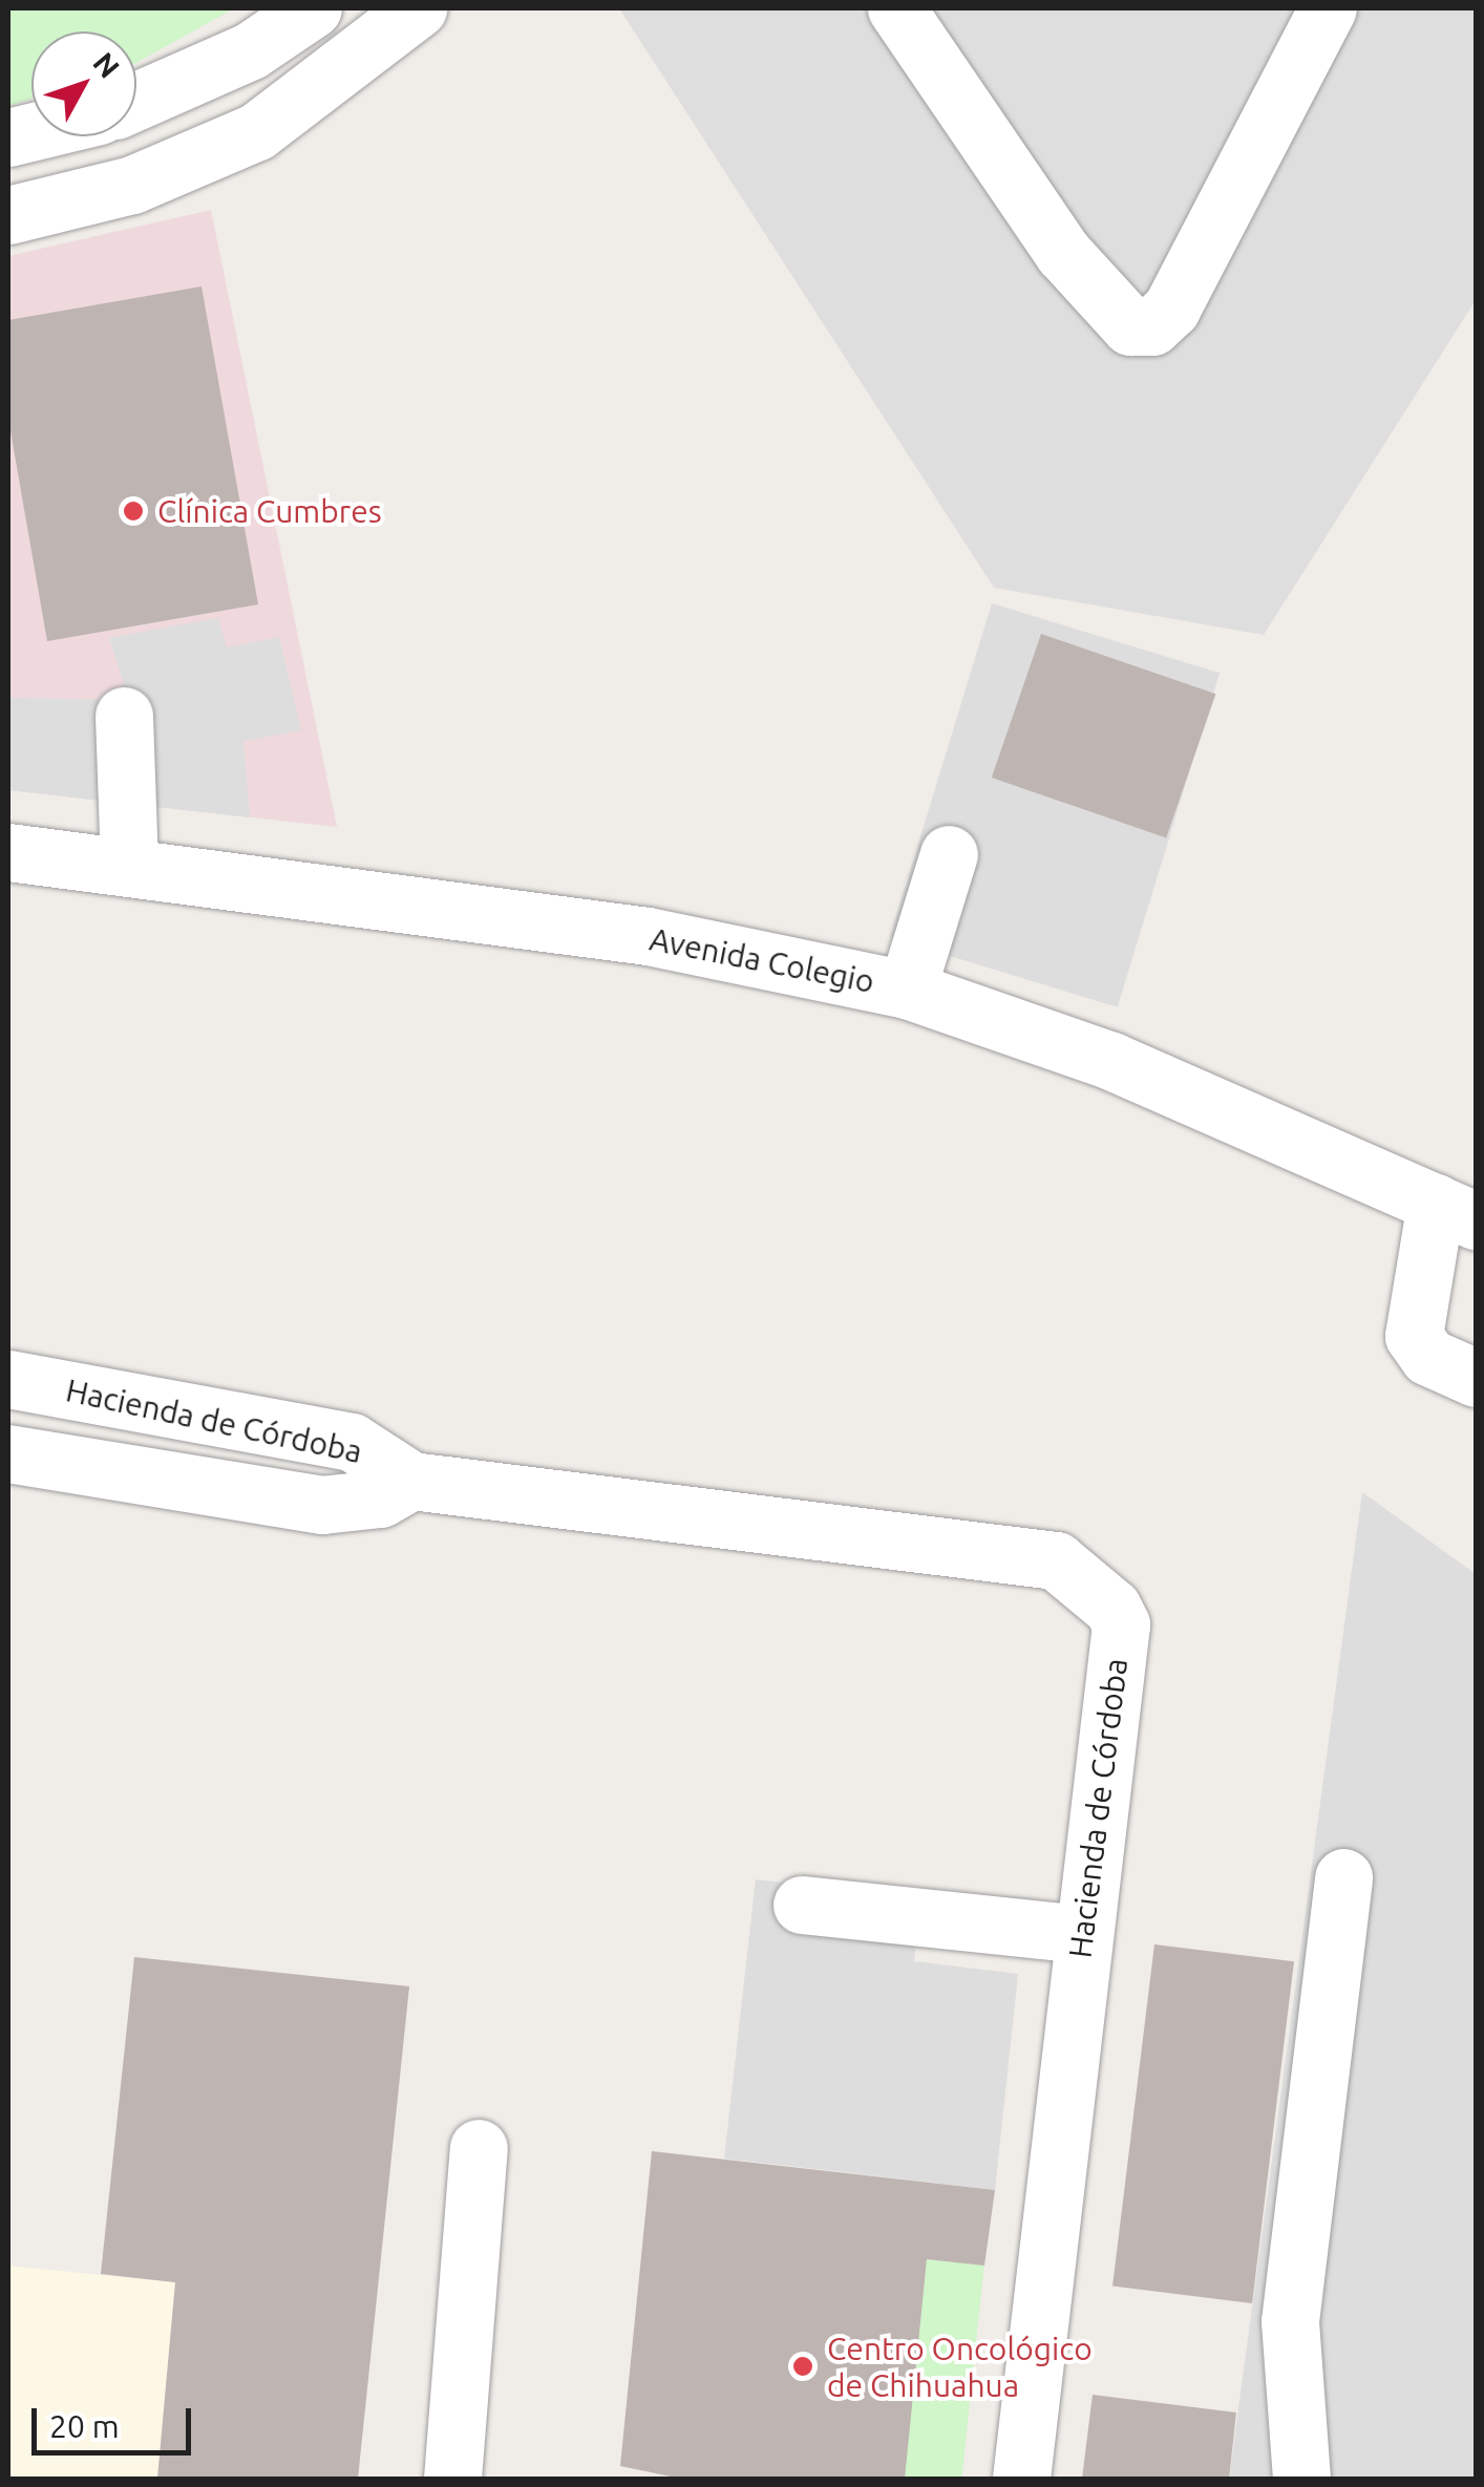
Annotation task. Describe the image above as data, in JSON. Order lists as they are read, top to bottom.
{
  "streets": {
    "street": ["Avenida Colegio", "Hacienda de Córdoba"]
  },
  "places": ["Clínica Cumbres", "Centro Oncológico de Chihuahua"],
  "scale_bar": "20 m",
  "north": "top right"
}
